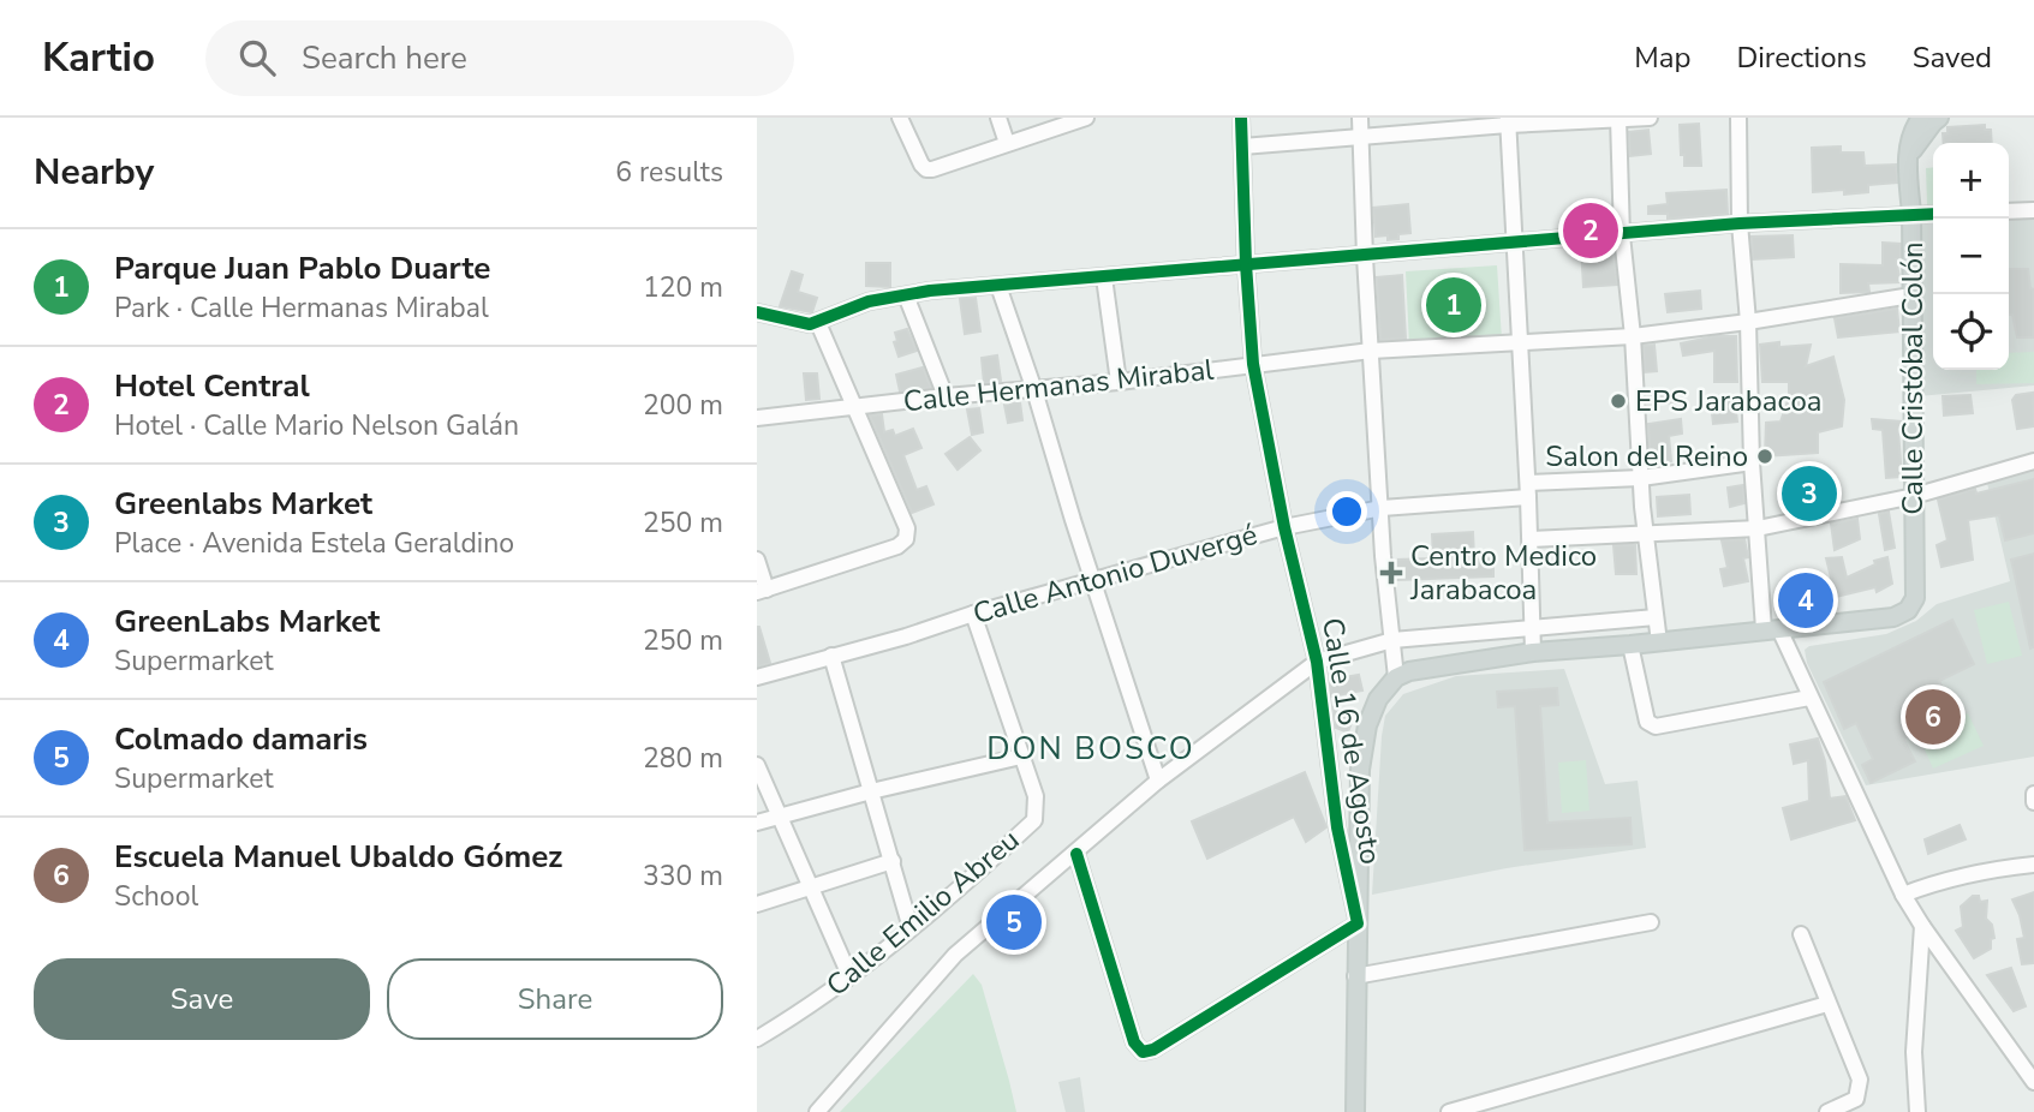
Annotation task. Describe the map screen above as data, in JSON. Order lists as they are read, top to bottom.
{
  "streets": {
    "main road": ["Calle Cristóbal Colón"],
    "street": [
      "Calle Hermanas Mirabal",
      "Calle Antonio Duvergé",
      "Calle 16 de Agosto",
      "Calle Emilio Abreu"
    ]
  },
  "crossings": [
    ["Calle Cristóbal Colón", "Calle Hermanas Mirabal"],
    ["Calle Hermanas Mirabal", "Calle 16 de Agosto"],
    ["Calle Antonio Duvergé", "Calle 16 de Agosto"],
    ["Calle Antonio Duvergé", "Calle Emilio Abreu"]
  ],
  "districts": ["DON BOSCO"],
  "places": {
    "other": ["EPS Jarabacoa", "Salon del Reino"],
    "health": ["Centro Medico Jarabacoa"]
  },
  "page": {
    "header": "Kartio",
    "search": "Search here",
    "nav": ["Map", "Directions", "Saved"],
    "heading": ["Nearby", "6 results"],
    "map_buttons": ["+", "−"],
    "pins": [
      "2",
      "1",
      "3",
      "4",
      "6",
      "5"
    ],
    "list": [
      {
        "mark": "1",
        "name": "Parque Juan Pablo Duarte",
        "note": "Park · Calle Hermanas Mirabal",
        "value": "120 m"
      },
      {
        "mark": "2",
        "name": "Hotel Central",
        "note": "Hotel · Calle Mario Nelson Galán",
        "value": "200 m"
      },
      {
        "mark": "3",
        "name": "Greenlabs Market",
        "note": "Place · Avenida Estela Geraldino",
        "value": "250 m"
      },
      {
        "mark": "4",
        "name": "GreenLabs Market",
        "note": "Supermarket",
        "value": "250 m"
      },
      {
        "mark": "5",
        "name": "Colmado damaris",
        "note": "Supermarket",
        "value": "280 m"
      },
      {
        "mark": "6",
        "name": "Escuela Manuel Ubaldo Gómez",
        "note": "School",
        "value": "330 m"
      }
    ],
    "buttons": ["Save", "Share"]
  }
}
